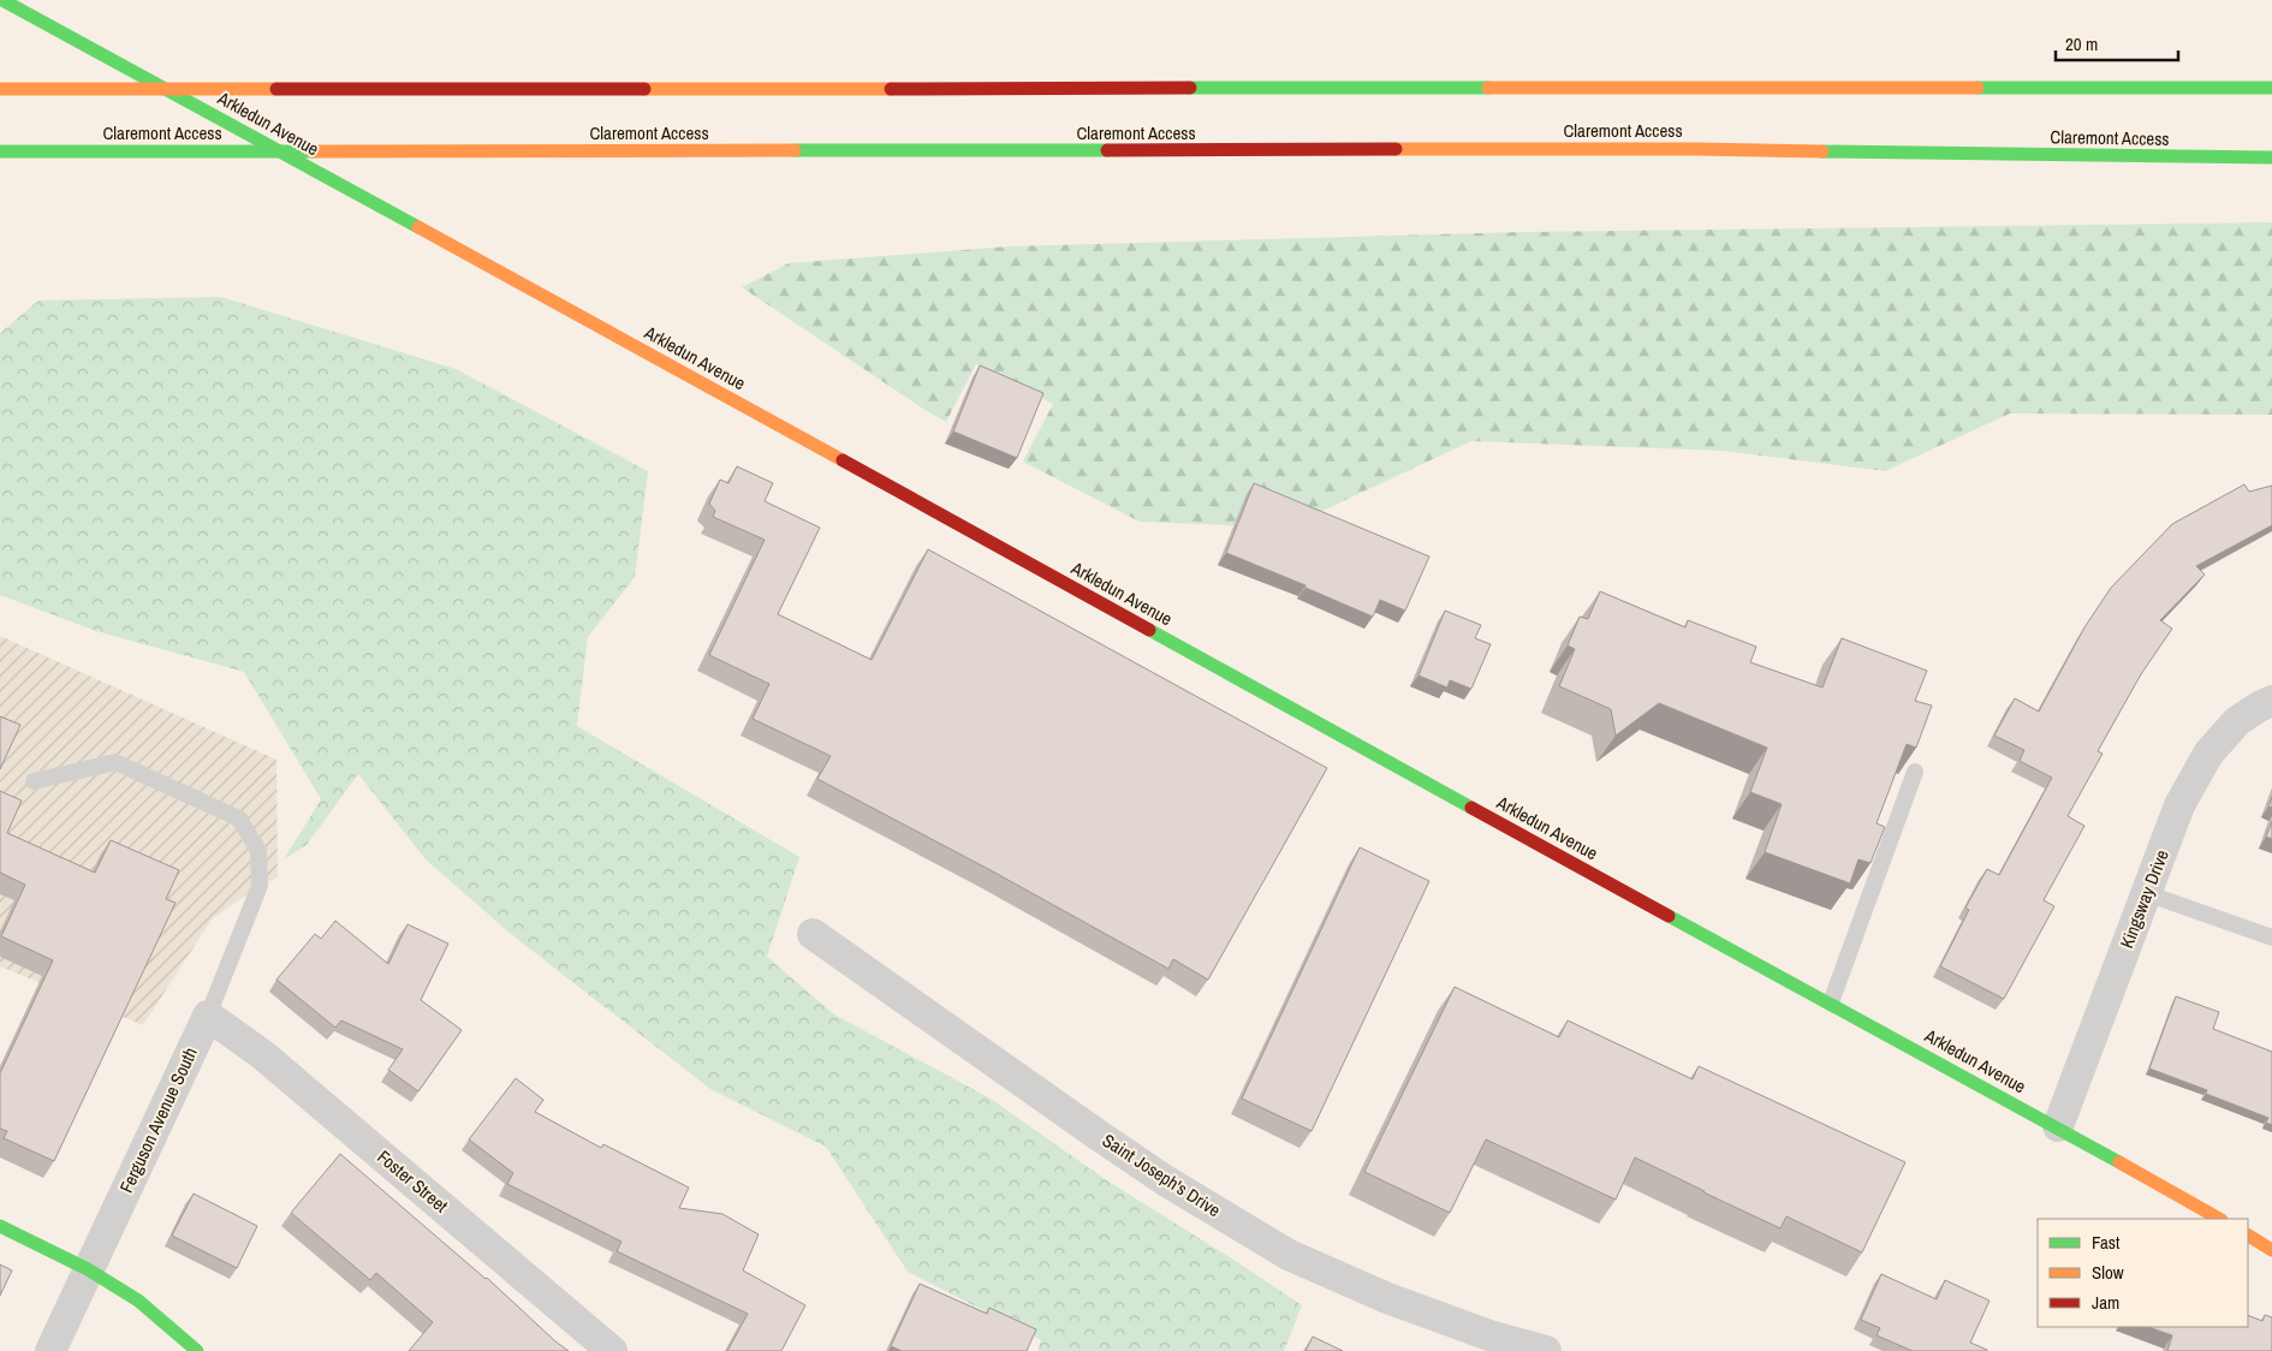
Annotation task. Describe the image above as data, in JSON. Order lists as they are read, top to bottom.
{
  "streets": {
    "main road": ["Arkledun Avenue", "Claremont Access"],
    "street": [
      "Kingsway Drive",
      "Ferguson Avenue South",
      "Saint Joseph's Drive",
      "Foster Street"
    ]
  },
  "crossings": [
    ["Arkledun Avenue", "Kingsway Drive"],
    ["Ferguson Avenue South", "Foster Street"]
  ],
  "legend": ["Fast", "Slow", "Jam"],
  "scale_bar": "20 m"
}
